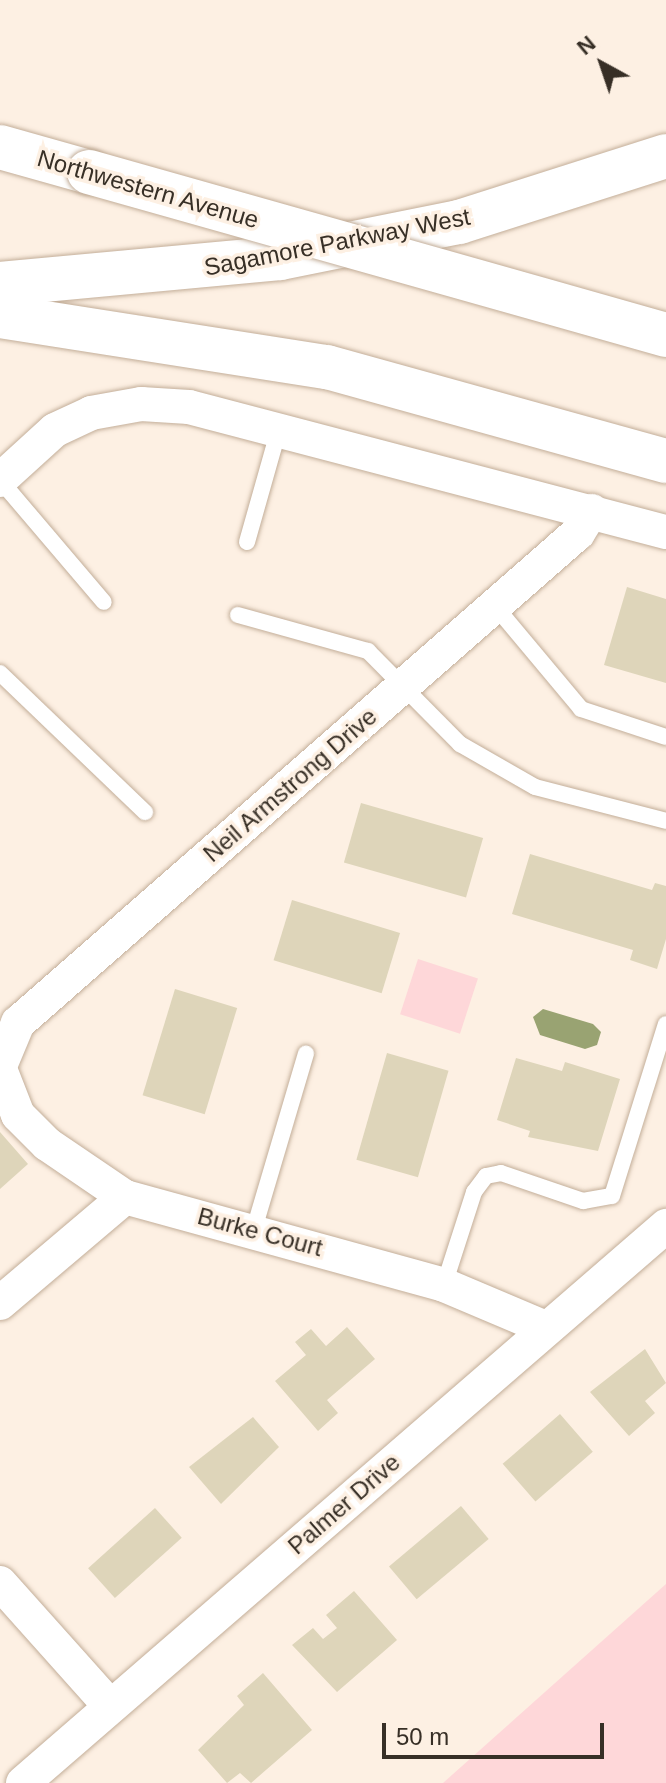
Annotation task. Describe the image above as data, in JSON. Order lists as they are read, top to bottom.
{
  "streets": {
    "main road": ["Northwestern Avenue", "Sagamore Parkway West"],
    "street": ["Neil Armstrong Drive", "Burke Court", "Palmer Drive"]
  },
  "crossings": [
    ["Neil Armstrong Drive", "Burke Court"],
    ["Burke Court", "Palmer Drive"]
  ],
  "scale_bar": "50 m",
  "north": "top left"
}
